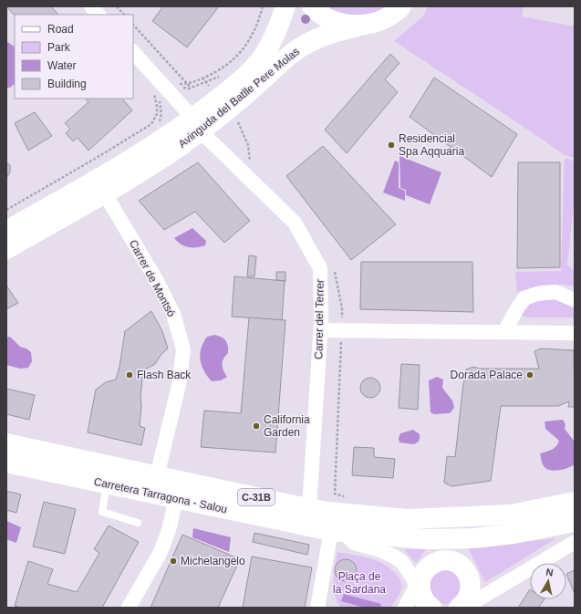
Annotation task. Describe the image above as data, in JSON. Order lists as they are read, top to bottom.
{
  "streets": {
    "main road": ["Avinguda del Batlle Pere Molas", "Carretera Tarragona - Salou", "C-31B"],
    "street": ["Carrer de Montsó", "Carrer del Terrer"]
  },
  "crossings": [
    ["Avinguda del Batlle Pere Molas", "Carrer de Montsó"],
    ["Avinguda del Batlle Pere Molas", "Carrer del Terrer"],
    ["Carrer de Montsó", "Carretera Tarragona - Salou"],
    ["Carrer del Terrer", "Carretera Tarragona - Salou"]
  ],
  "parks": ["Plaça de la Sardana"],
  "places": [
    "Residencial Spa Aqquaria",
    "Flash Back",
    "Dorada Palace",
    "California Garden",
    "Michelangelo"
  ],
  "legend": [
    "Road",
    "Park",
    "Water",
    "Building"
  ],
  "north": "top"
}
